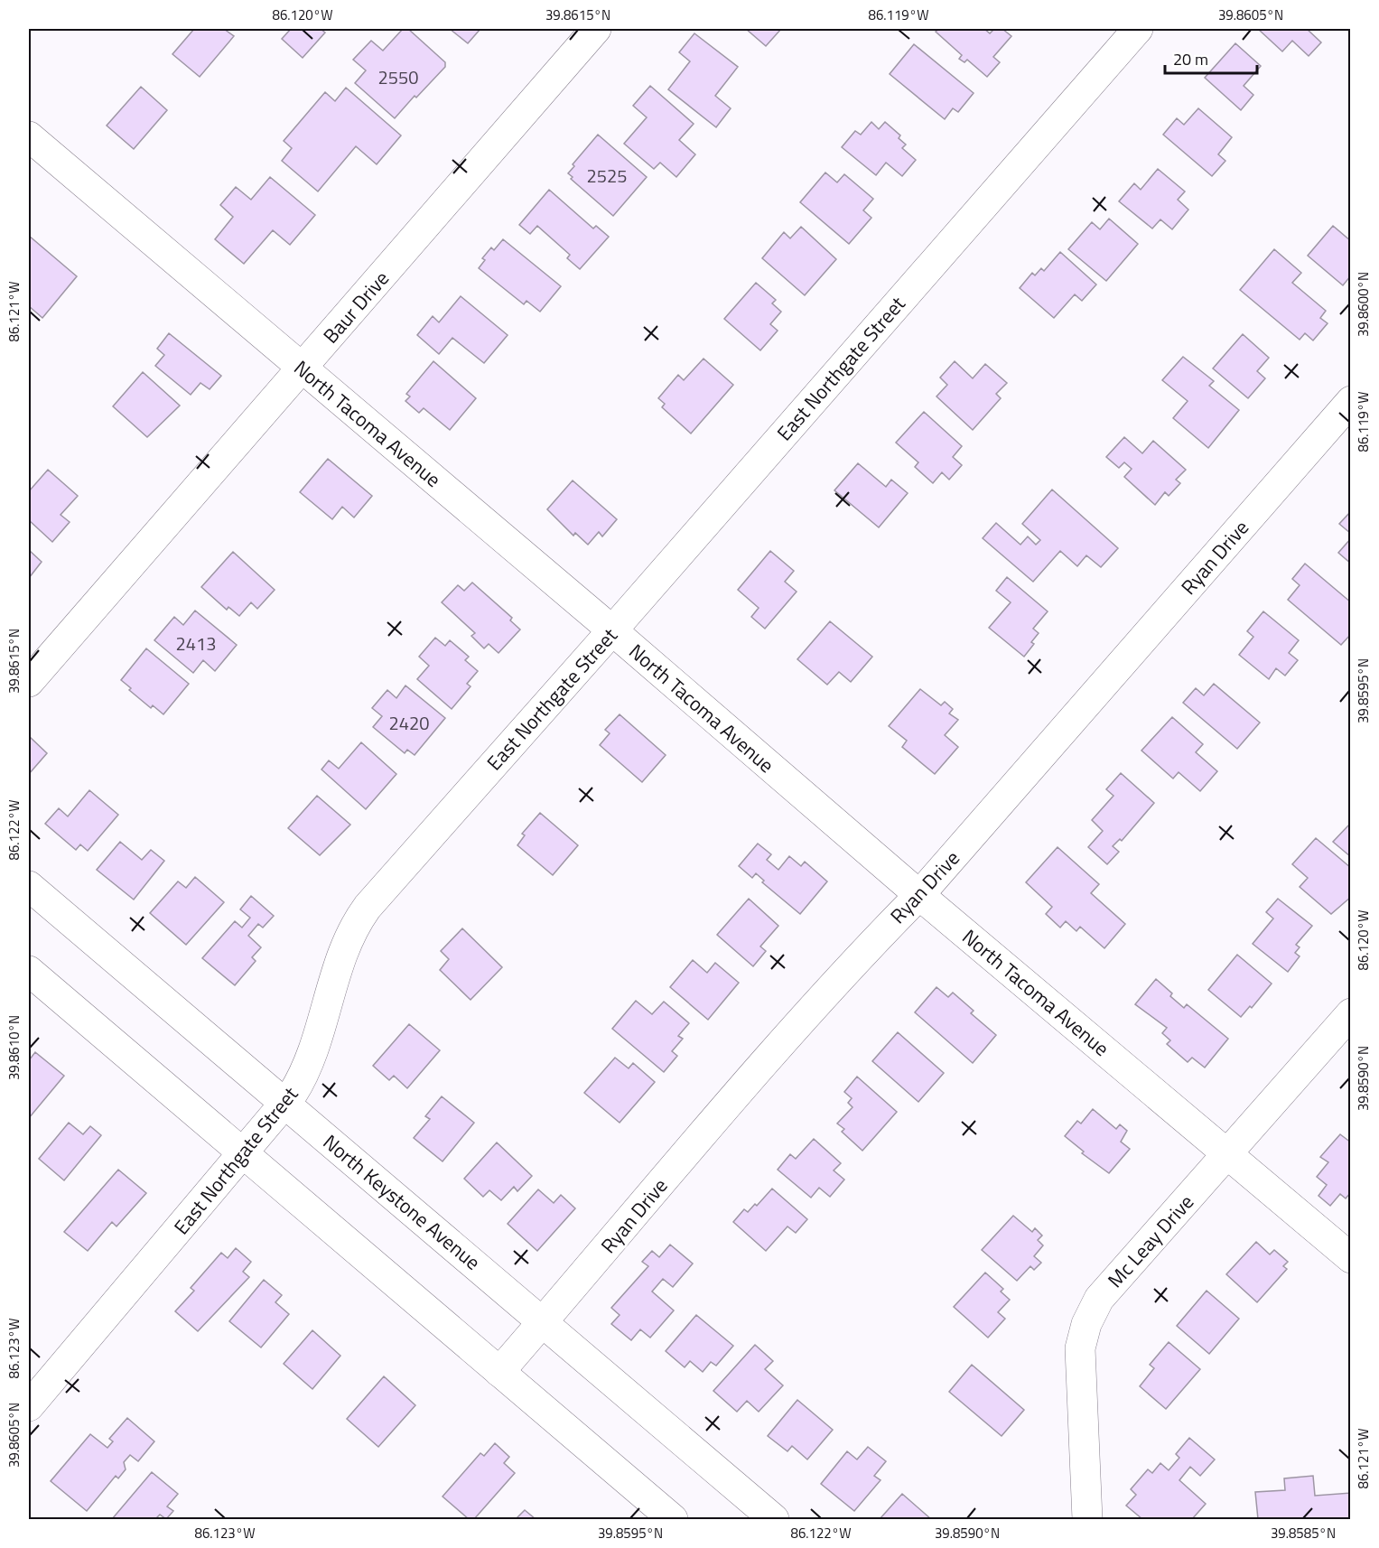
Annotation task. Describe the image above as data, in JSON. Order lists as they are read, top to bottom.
{
  "streets": {
    "street": [
      "Baur Drive",
      "East Northgate Street",
      "North Tacoma Avenue",
      "Ryan Drive",
      "North Keystone Avenue",
      "Mc Leay Drive"
    ]
  },
  "crossings": [
    ["Baur Drive", "North Tacoma Avenue"],
    ["East Northgate Street", "North Tacoma Avenue"],
    ["East Northgate Street", "North Keystone Avenue"],
    ["North Tacoma Avenue", "Ryan Drive"],
    ["North Tacoma Avenue", "Mc Leay Drive"],
    ["Ryan Drive", "North Keystone Avenue"]
  ],
  "house_numbers": [
    "2550",
    "2525",
    "2413",
    "2420"
  ],
  "scale_bar": "20 m",
  "coordinates": [
    "86.120°W",
    "39.8615°N",
    "86.119°W",
    "39.8605°N",
    "39.8600°N",
    "86.121°W",
    "39.8595°N",
    "86.122°W",
    "39.8610°N",
    "39.8590°N",
    "86.123°W",
    "39.8585°N"
  ]
}
